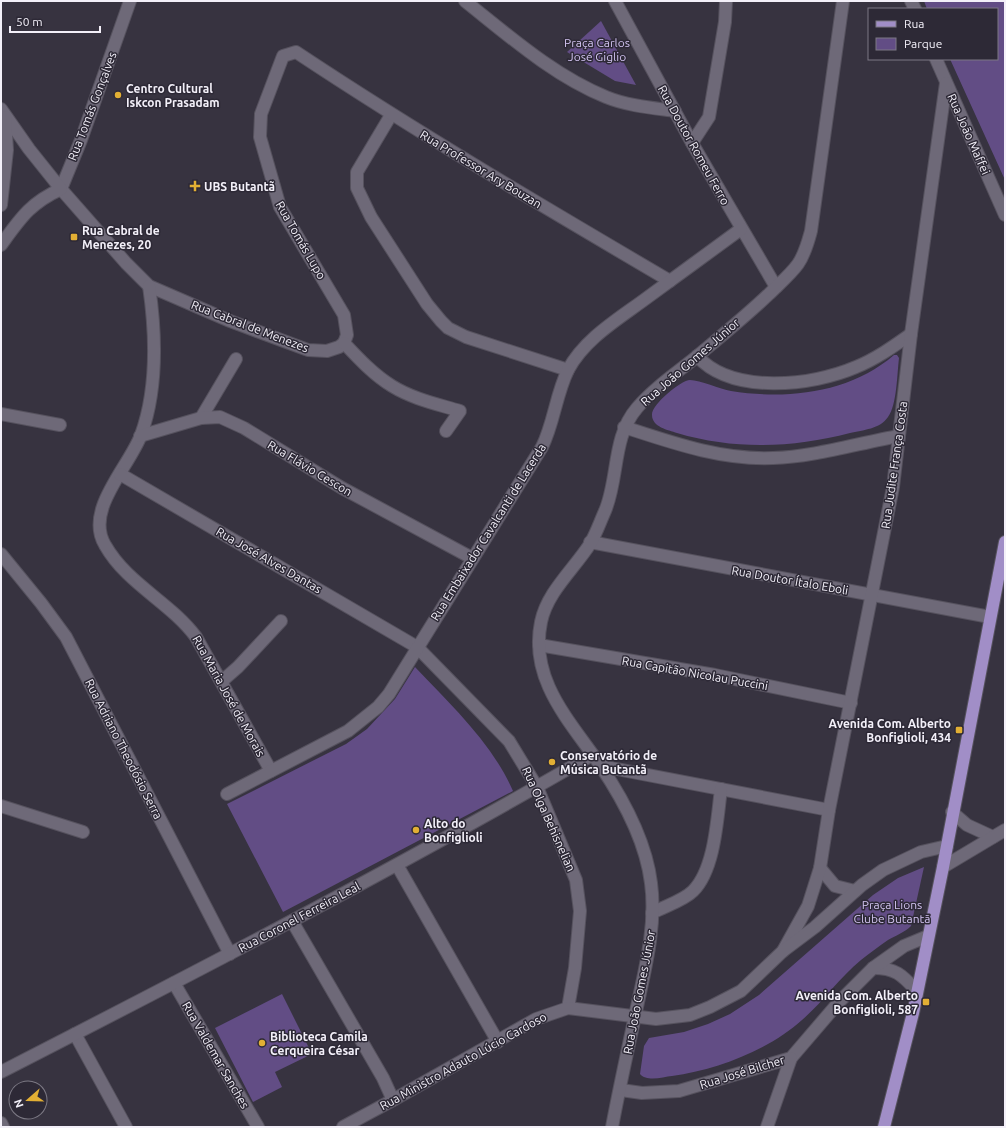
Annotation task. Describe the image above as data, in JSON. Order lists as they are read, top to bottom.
{
  "streets": {
    "street": [
      "Rua Tomás Gonçalves",
      "Rua João Maffei",
      "Rua Doutor Romeu Ferro",
      "Rua Professor Ary Bouzan",
      "Rua Tomás Lupo",
      "Rua Cabral de Menezes",
      "Rua João Gomes Júnior",
      "Rua Judite França Costa",
      "Rua Flávio Cescon",
      "Rua Embaixador Cavalcanti de Lacerda",
      "Rua José Alves Dantas",
      "Rua Doutor Ítalo Eboli",
      "Rua Capitão Nicolau Puccini",
      "Rua Maria José de Morais",
      "Rua Adriano Theodósio Serra",
      "Rua Olga Behisnelian",
      "Rua Coronel Ferreira Leal",
      "Rua Valdemar Sanches",
      "Rua Ministro Adauto Lúcio Cardoso",
      "Rua José Bilcher"
    ]
  },
  "crossings": [
    ["Rua Tomás Gonçalves", "Rua Cabral de Menezes"],
    ["Rua João Maffei", "Rua Judite França Costa"],
    ["Rua Doutor Romeu Ferro", "Rua João Gomes Júnior"],
    ["Rua Doutor Romeu Ferro", "Rua Embaixador Cavalcanti de Lacerda"],
    ["Rua Professor Ary Bouzan", "Rua Tomás Lupo"],
    ["Rua Professor Ary Bouzan", "Rua Embaixador Cavalcanti de Lacerda"],
    ["Rua Tomás Lupo", "Rua Cabral de Menezes"],
    ["Rua Cabral de Menezes", "Rua Maria José de Morais"],
    ["Rua João Gomes Júnior", "Rua Doutor Ítalo Eboli"],
    ["Rua João Gomes Júnior", "Rua Capitão Nicolau Puccini"],
    ["Rua João Gomes Júnior", "Rua Coronel Ferreira Leal"],
    ["Rua João Gomes Júnior", "Rua Ministro Adauto Lúcio Cardoso"],
    ["Rua João Gomes Júnior", "Rua José Bilcher"],
    ["Rua Judite França Costa", "Rua Doutor Ítalo Eboli"],
    ["Rua Judite França Costa", "Rua Capitão Nicolau Puccini"],
    ["Rua Judite França Costa", "Rua Ministro Adauto Lúcio Cardoso"],
    ["Rua Flávio Cescon", "Rua Embaixador Cavalcanti de Lacerda"],
    ["Rua Flávio Cescon", "Rua Maria José de Morais"],
    ["Rua Embaixador Cavalcanti de Lacerda", "Rua José Alves Dantas"],
    ["Rua Embaixador Cavalcanti de Lacerda", "Rua Maria José de Morais"],
    ["Rua Embaixador Cavalcanti de Lacerda", "Rua Olga Behisnelian"],
    ["Rua José Alves Dantas", "Rua Maria José de Morais"],
    ["Rua José Alves Dantas", "Rua Olga Behisnelian"],
    ["Rua Adriano Theodósio Serra", "Rua Coronel Ferreira Leal"],
    ["Rua Olga Behisnelian", "Rua Coronel Ferreira Leal"],
    ["Rua Olga Behisnelian", "Rua Ministro Adauto Lúcio Cardoso"],
    ["Rua Coronel Ferreira Leal", "Rua Valdemar Sanches"]
  ],
  "parks": ["Praça Carlos José Giglio", "Praça Lions Clube Butantã"],
  "places": {
    "other": [
      "Centro Cultural Iskcon Prasadam",
      "Conservatório de Música Butantã",
      "Alto do Bonfiglioli",
      "Biblioteca Camila Cerqueira César"
    ],
    "health": ["UBS Butantã"],
    "transit": ["Rua Cabral de Menezes, 20", "Avenida Com. Alberto Bonfiglioli, 434", "Avenida Com. Alberto Bonfiglioli, 587"]
  },
  "legend": ["Rua", "Parque"],
  "scale_bar": "50 m",
  "north": "left"
}
